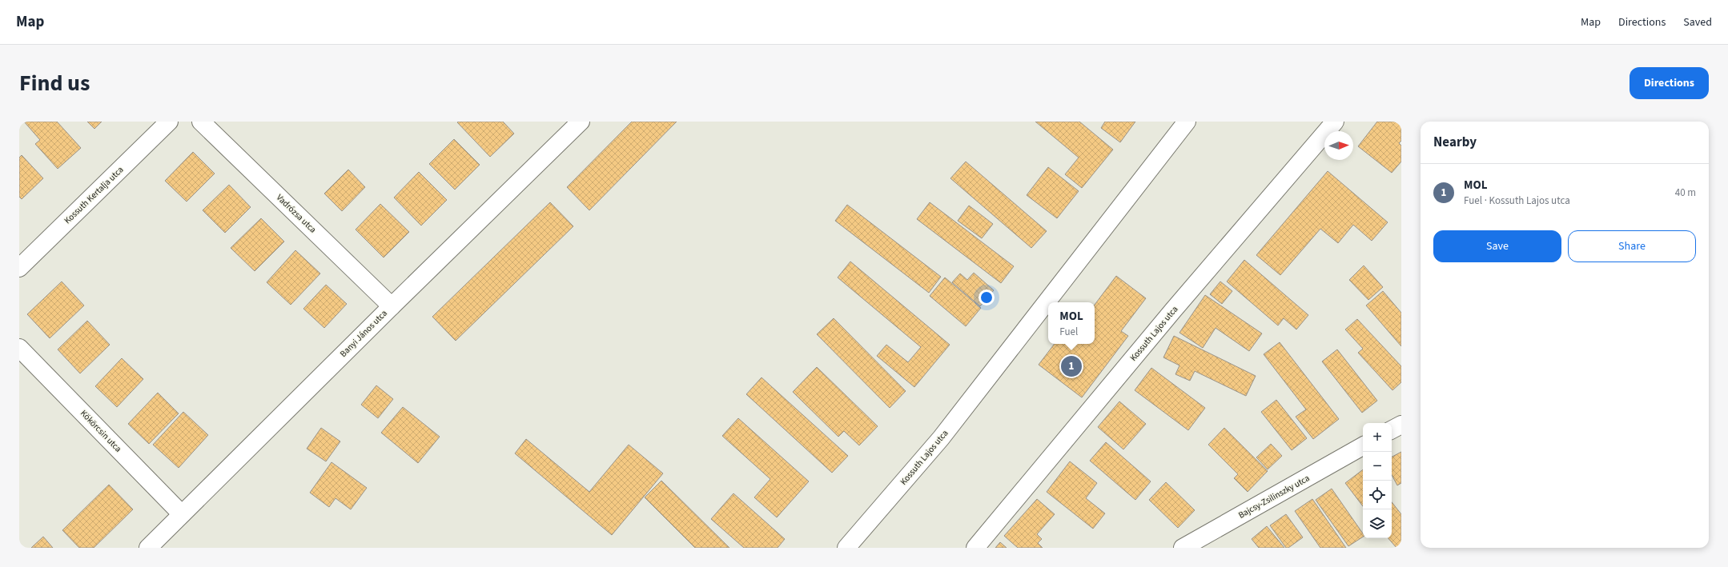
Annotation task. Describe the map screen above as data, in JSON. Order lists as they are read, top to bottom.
{
  "streets": {
    "street": [
      "Kossuth Kertalja utca",
      "Vadrózsa utca",
      "Banyi János utca",
      "Kossuth Lajos utca",
      "Kökörcsin utca",
      "Bajcsy-Zsilinszky utca"
    ]
  },
  "crossings": [
    ["Vadrózsa utca", "Banyi János utca"],
    ["Banyi János utca", "Kökörcsin utca"]
  ],
  "north": "right",
  "page": {
    "header": "Map",
    "nav": ["Map", "Directions", "Saved"],
    "title": "Find us",
    "buttons": [
      "Directions",
      ["Save", "Share"]
    ],
    "heading": "Nearby",
    "list": [
      {
        "mark": "1",
        "name": "MOL",
        "note": "Fuel · Kossuth Lajos utca",
        "value": "40 m"
      }
    ],
    "popup": ["MOL", "Fuel"],
    "pins": "1",
    "map_buttons": ["+", "−"]
  }
}
